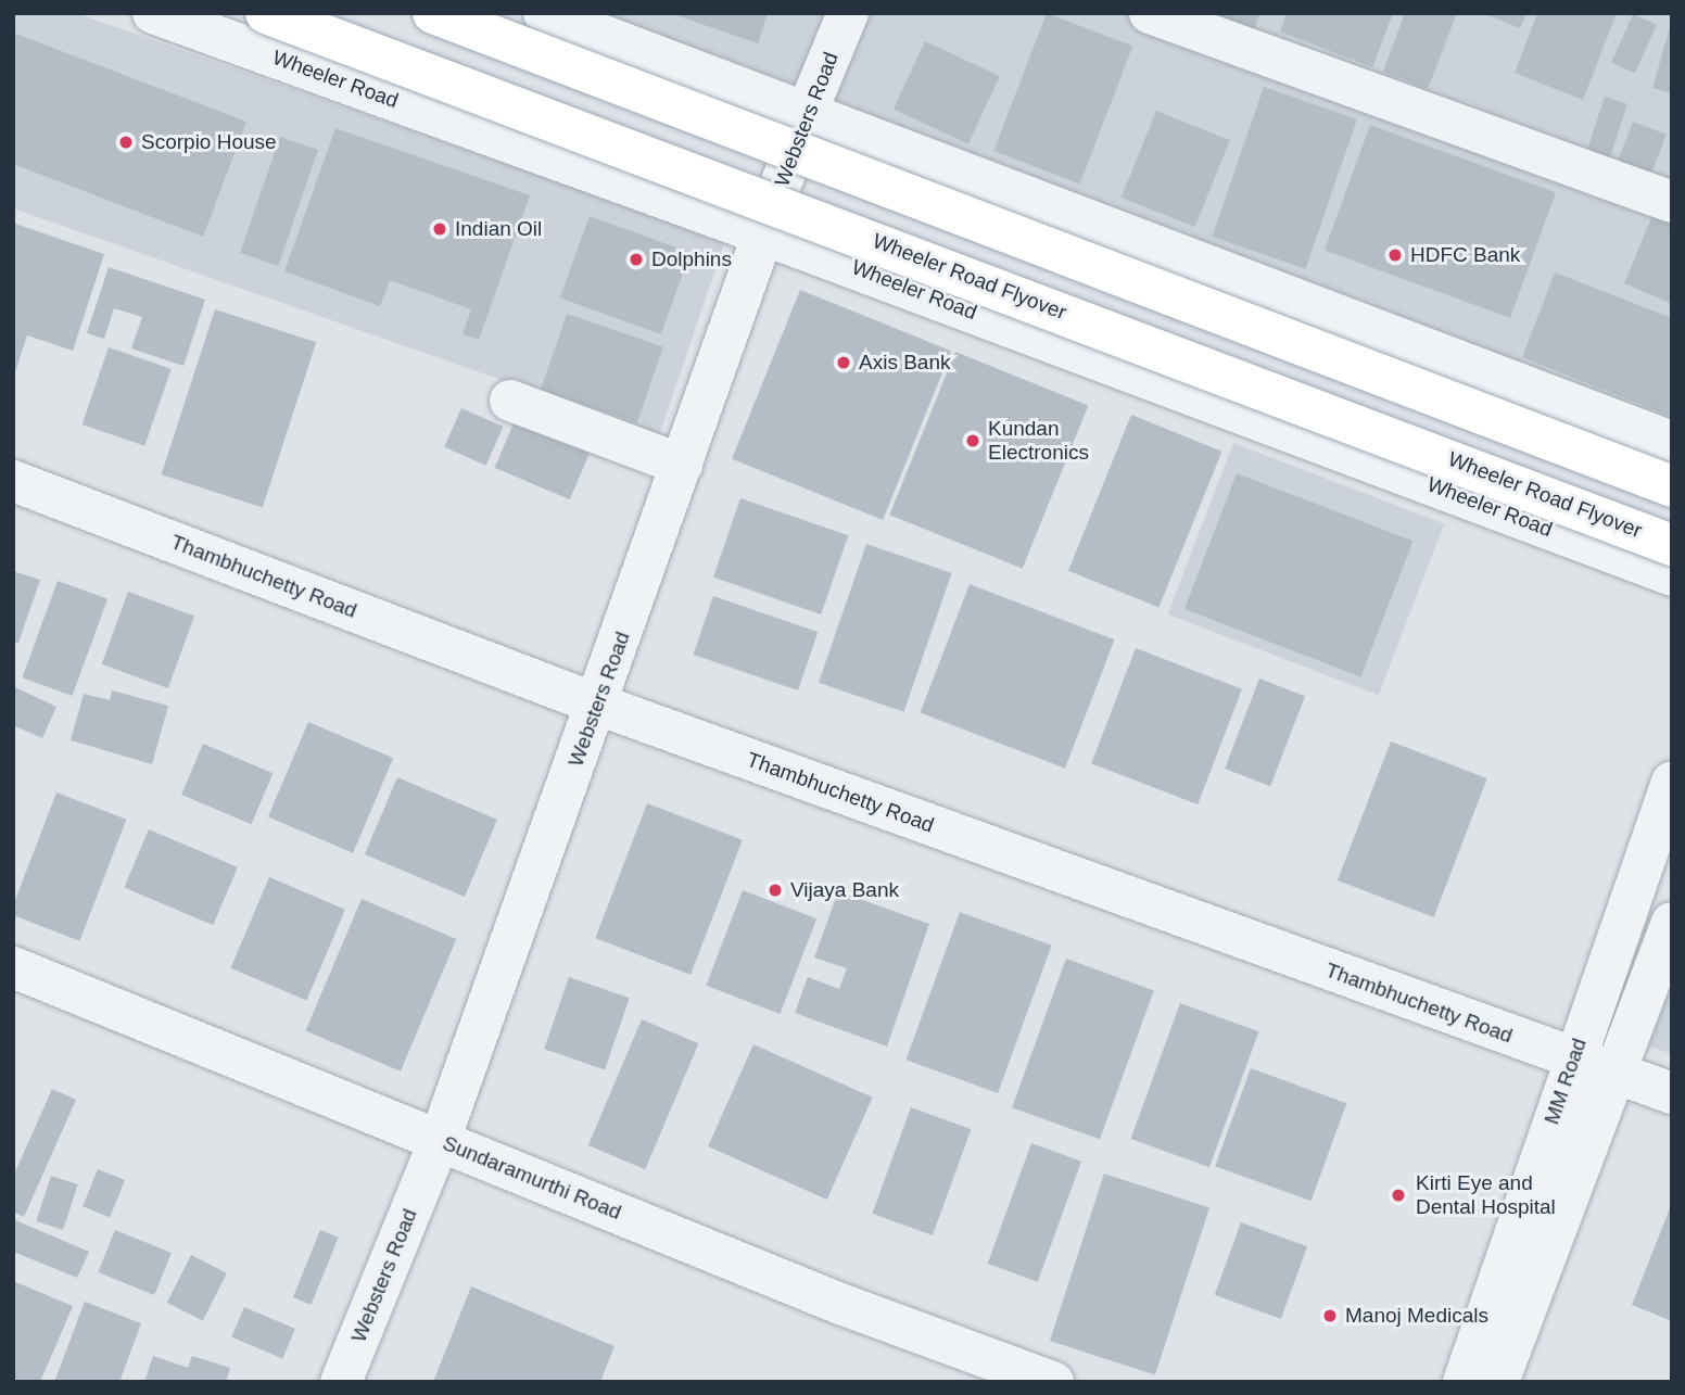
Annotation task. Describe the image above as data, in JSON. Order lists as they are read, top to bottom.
{
  "streets": {
    "main road": ["Wheeler Road Flyover"],
    "street": [
      "Wheeler Road",
      "Websters Road",
      "Thambhuchetty Road",
      "MM Road",
      "Sundaramurthi Road"
    ]
  },
  "crossings": [
    ["Wheeler Road", "Websters Road"],
    ["Websters Road", "Thambhuchetty Road"],
    ["Websters Road", "Sundaramurthi Road"],
    ["Thambhuchetty Road", "MM Road"]
  ],
  "places": [
    "Scorpio House",
    "Indian Oil",
    "HDFC Bank",
    "Dolphins",
    "Axis Bank",
    "Kundan Electronics",
    "Vijaya Bank",
    "Kirti Eye and Dental Hospital",
    "Manoj Medicals"
  ]
}
